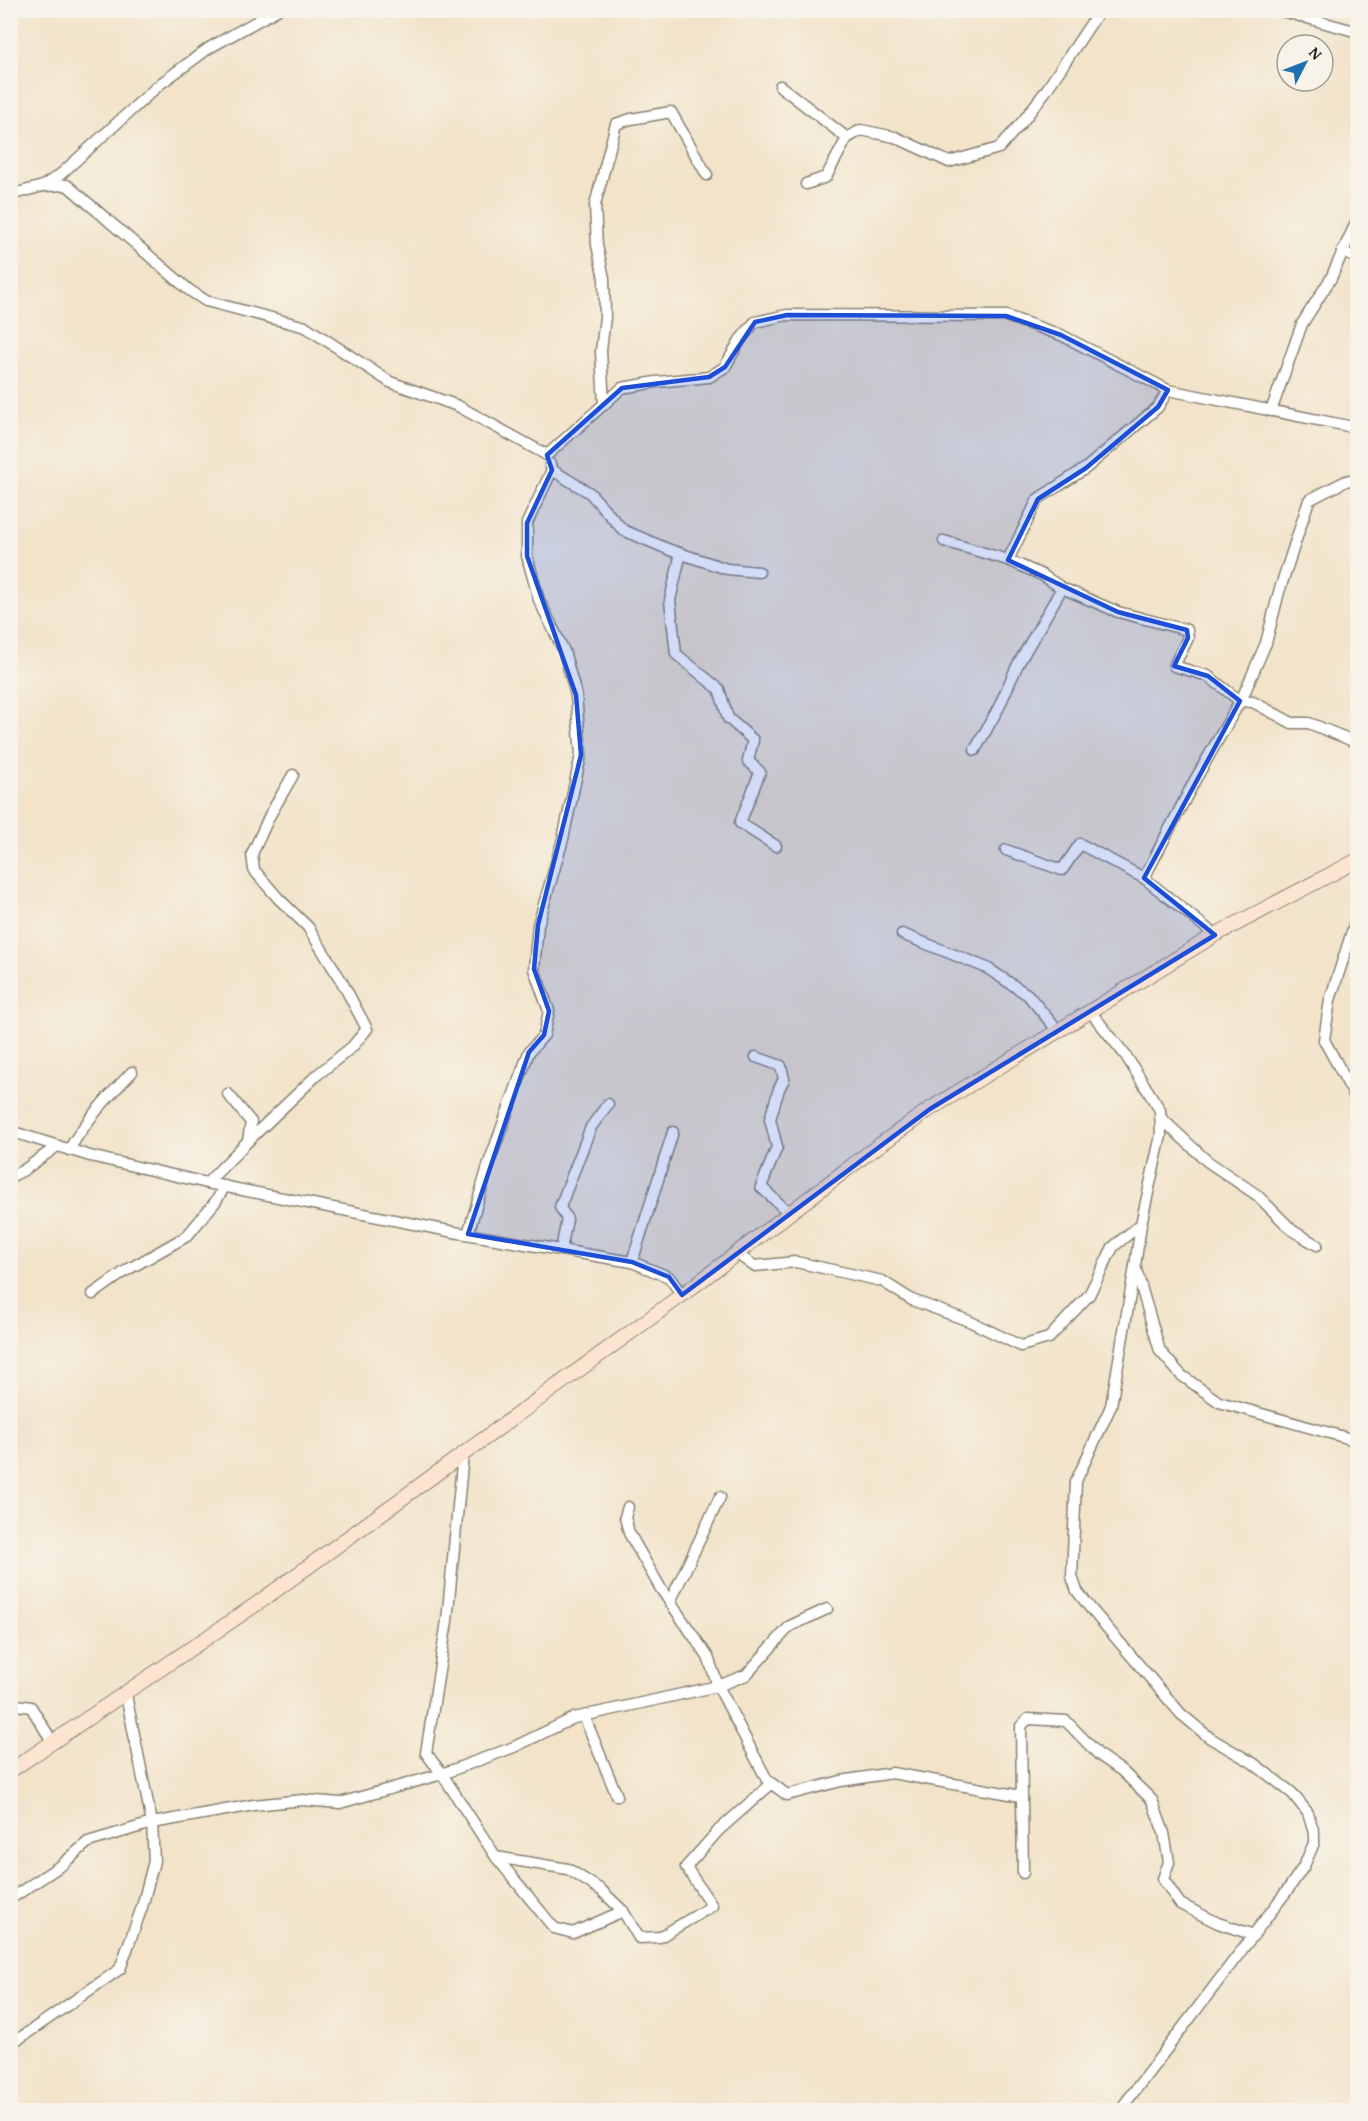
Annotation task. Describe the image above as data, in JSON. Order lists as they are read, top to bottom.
{
  "north": "top right"
}
